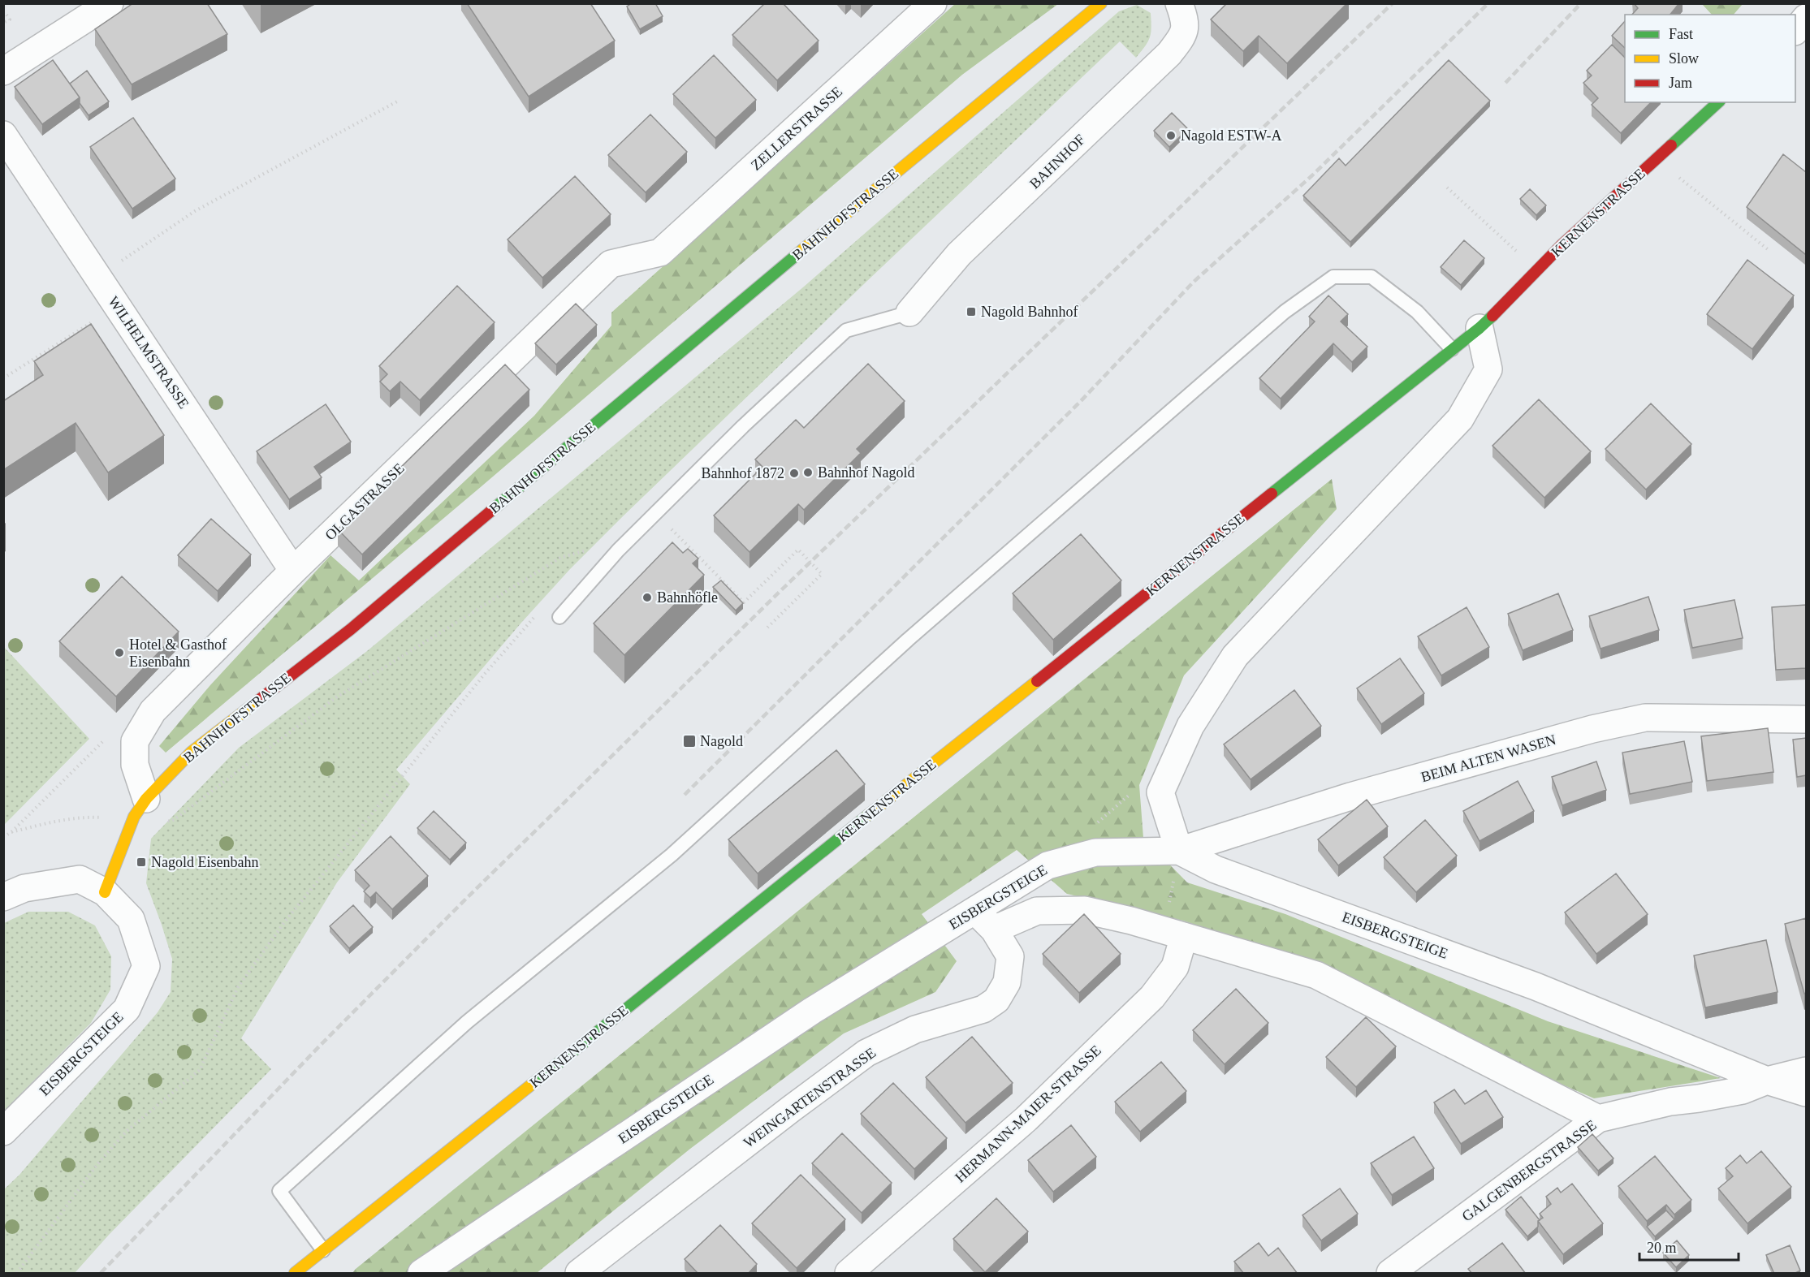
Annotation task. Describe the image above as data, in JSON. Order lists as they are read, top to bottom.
{
  "streets": {
    "street": [
      "ZELLERSTRASSE",
      "BAHNHOF",
      "KERNENSTRASSE",
      "BAHNHOFSTRASSE",
      "WILHELMSTRASSE",
      "OLGASTRASSE",
      "BEIM ALTEN WASEN",
      "EISBERGSTEIGE",
      "WEINGARTENSTRASSE",
      "HERMANN-MAIER-STRASSE",
      "GALGENBERGSTRASSE"
    ]
  },
  "crossings": [
    ["ZELLERSTRASSE", "OLGASTRASSE"],
    ["BAHNHOFSTRASSE", "EISBERGSTEIGE"],
    ["WILHELMSTRASSE", "OLGASTRASSE"],
    ["BEIM ALTEN WASEN", "EISBERGSTEIGE"],
    ["EISBERGSTEIGE", "WEINGARTENSTRASSE"],
    ["EISBERGSTEIGE", "HERMANN-MAIER-STRASSE"],
    ["EISBERGSTEIGE", "GALGENBERGSTRASSE"]
  ],
  "places": {
    "other": [
      "Nagold ESTW-A",
      "Bahnhof Nagold",
      "Bahnhof 1872",
      "Bahnhöfle",
      "Hotel & Gasthof Eisenbahn"
    ],
    "transit": ["Nagold Bahnhof", "Nagold", "Nagold Eisenbahn"]
  },
  "legend": ["Fast", "Slow", "Jam"],
  "scale_bar": "20 m"
}
